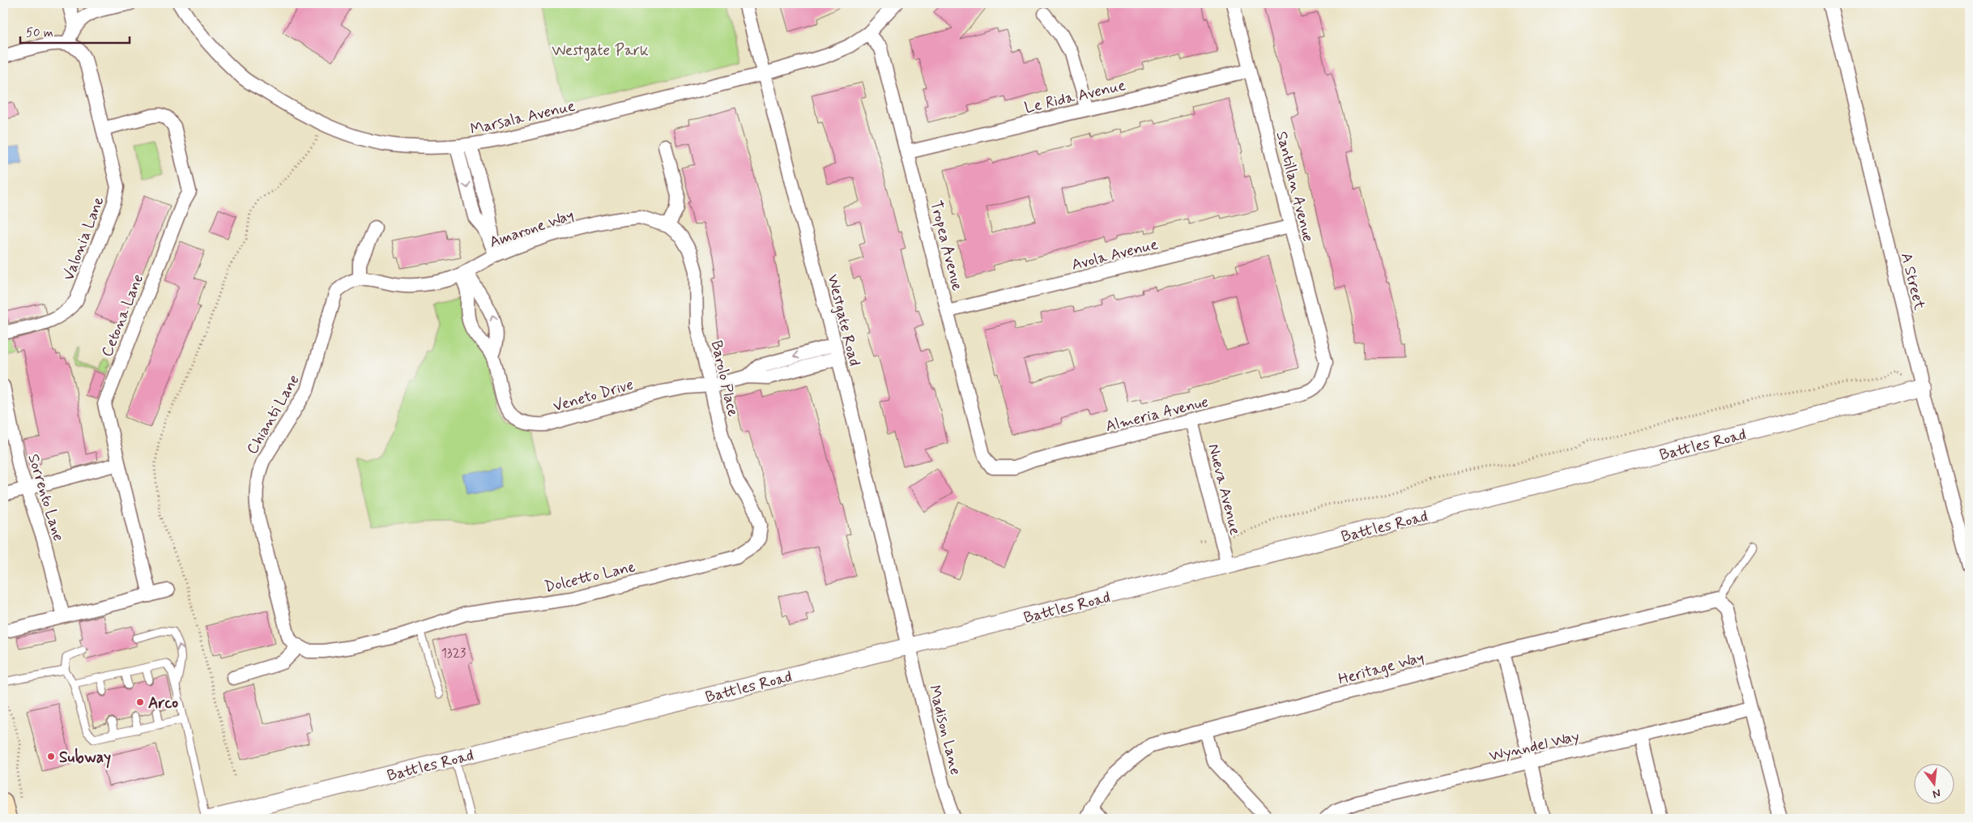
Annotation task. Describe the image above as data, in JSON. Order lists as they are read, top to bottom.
{
  "streets": {
    "street": [
      "Le Rida Avenue",
      "Marsala Avenue",
      "Santillan Avenue",
      "Amarone Way",
      "Valonia Lane",
      "Tropea Avenue",
      "Avola Avenue",
      "A Street",
      "Cetona Lane",
      "Westgate Road",
      "Barolo Place",
      "Veneto Drive",
      "Almeria Avenue",
      "Chianti Lane",
      "Battles Road",
      "Nueva Avenue",
      "Sorrento Lane",
      "Dolcetto Lane",
      "Heritage Way",
      "Madison Lane",
      "Wynndel Way"
    ]
  },
  "crossings": [
    ["Le Rida Avenue", "Santillan Avenue"],
    ["Le Rida Avenue", "Tropea Avenue"],
    ["Marsala Avenue", "Tropea Avenue"],
    ["Marsala Avenue", "Westgate Road"],
    ["Santillan Avenue", "Avola Avenue"],
    ["Santillan Avenue", "Almeria Avenue"],
    ["Amarone Way", "Barolo Place"],
    ["Amarone Way", "Veneto Drive"],
    ["Amarone Way", "Chianti Lane"],
    ["Valonia Lane", "Cetona Lane"],
    ["Tropea Avenue", "Avola Avenue"],
    ["Tropea Avenue", "Almeria Avenue"],
    ["A Street", "Battles Road"],
    ["Westgate Road", "Veneto Drive"],
    ["Westgate Road", "Battles Road"],
    ["Westgate Road", "Madison Lane"],
    ["Barolo Place", "Veneto Drive"],
    ["Barolo Place", "Dolcetto Lane"],
    ["Almeria Avenue", "Nueva Avenue"],
    ["Chianti Lane", "Dolcetto Lane"],
    ["Battles Road", "Nueva Avenue"],
    ["Battles Road", "Madison Lane"]
  ],
  "parks": ["Westgate Park"],
  "places": ["Arco", "Subway"],
  "house_numbers": ["1323"],
  "scale_bar": "50 m",
  "north": "bottom"
}
